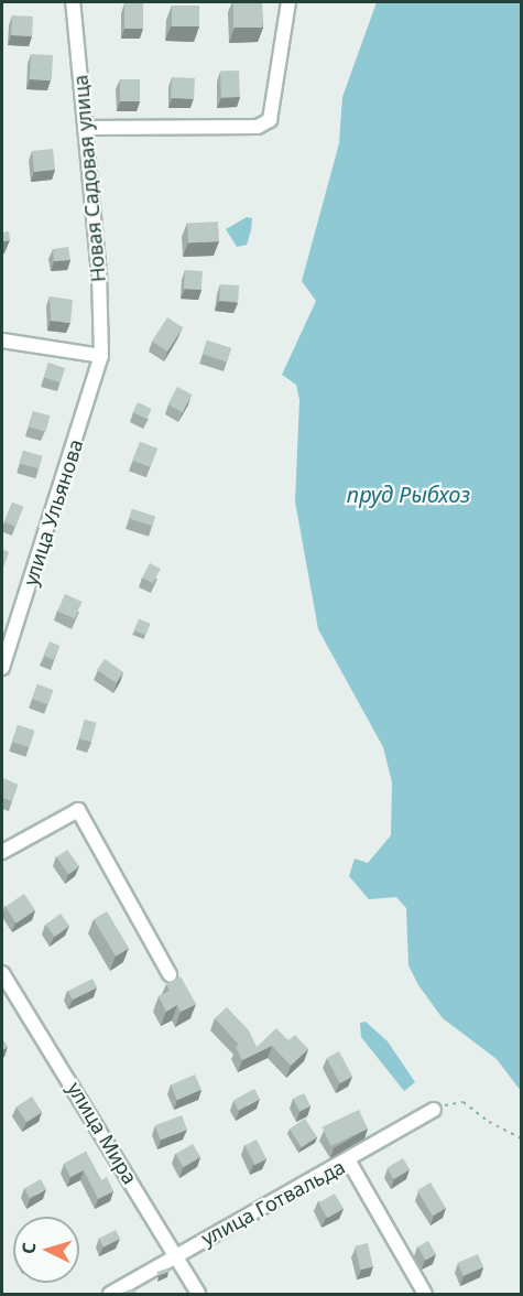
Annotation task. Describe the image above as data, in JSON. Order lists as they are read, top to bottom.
{
  "streets": {
    "street": [
      "Новая Садовая улица",
      "улица Ульянова",
      "улица Мира",
      "улица Готвальда"
    ]
  },
  "crossings": [
    ["Новая Садовая улица", "улица Ульянова"],
    ["улица Мира", "улица Готвальда"]
  ],
  "water": ["пруд Рыбхоз"],
  "north": "left"
}
